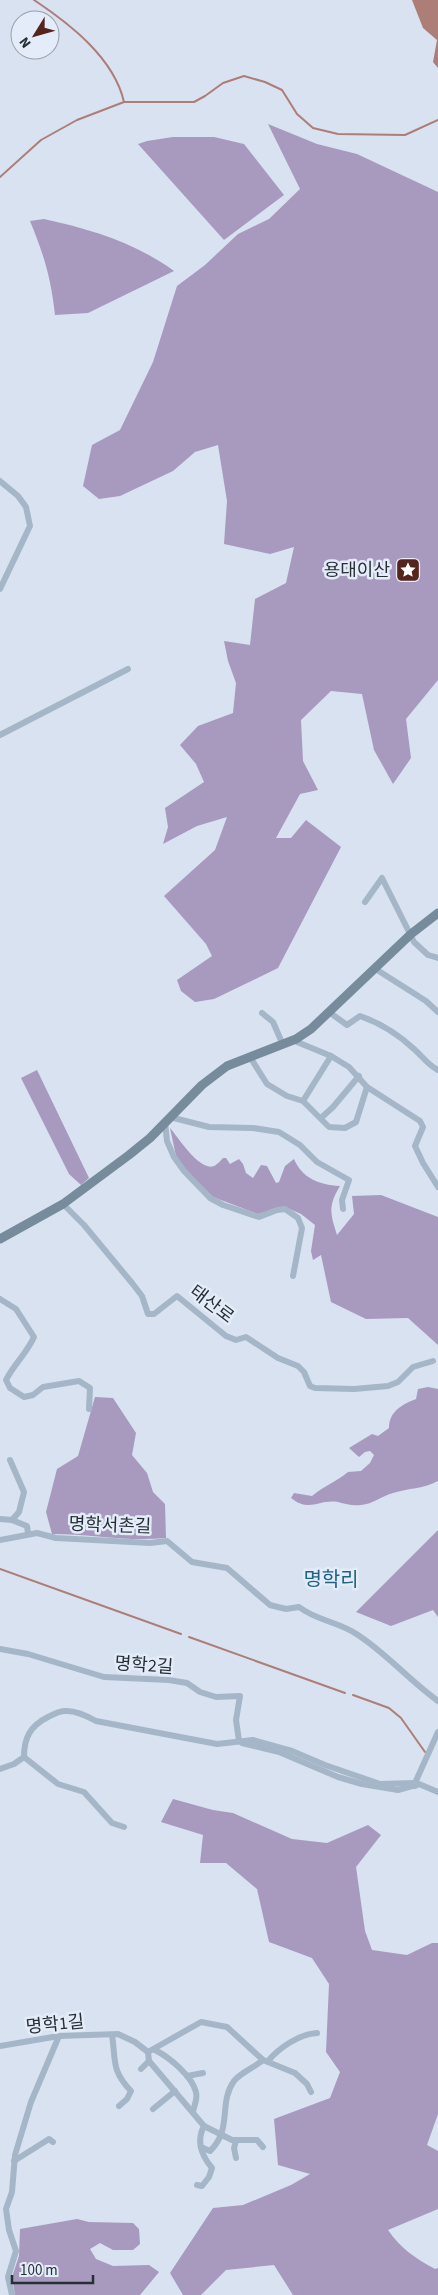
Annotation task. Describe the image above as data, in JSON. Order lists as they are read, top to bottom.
{
  "streets": {
    "street": [
      "태산로",
      "명학서촌길",
      "명학2길",
      "명학1길"
    ]
  },
  "districts": ["명학리"],
  "places": {
    "place": ["용대이산"]
  },
  "scale_bar": "100 m",
  "north": "bottom left"
}
